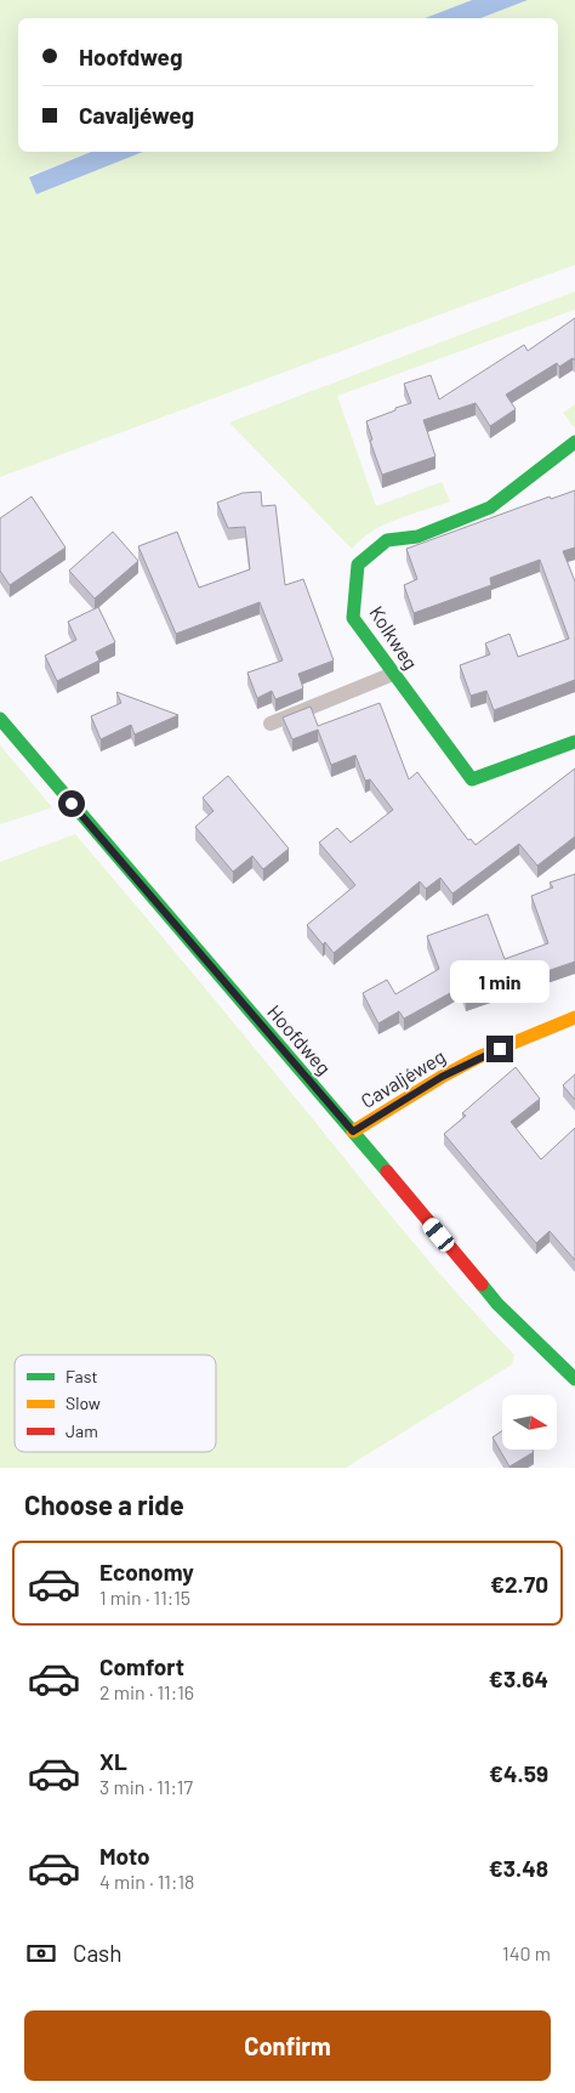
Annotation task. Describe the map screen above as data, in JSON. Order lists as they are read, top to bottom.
{
  "streets": {
    "street": ["Kolkweg", "Hoofdweg", "Cavaljéweg"]
  },
  "crossings": [
    ["Hoofdweg", "Cavaljéweg"]
  ],
  "legend": ["Fast", "Slow", "Jam"],
  "north": "right",
  "page": {
    "banner": ["Hoofdweg", "Cavaljéweg"],
    "bubble": "1 min",
    "heading": "Choose a ride",
    "list": [
      {
        "name": "Economy",
        "note": "1 min · 11:15",
        "value": "€2.70"
      },
      {
        "name": "Comfort",
        "note": "2 min · 11:16",
        "value": "€3.64"
      },
      {
        "name": "XL",
        "note": "3 min · 11:17",
        "value": "€4.59"
      },
      {
        "name": "Moto",
        "note": "4 min · 11:18",
        "value": "€3.48"
      }
    ],
    "pay": ["Cash", "140 m"],
    "buttons": "Confirm"
  }
}
